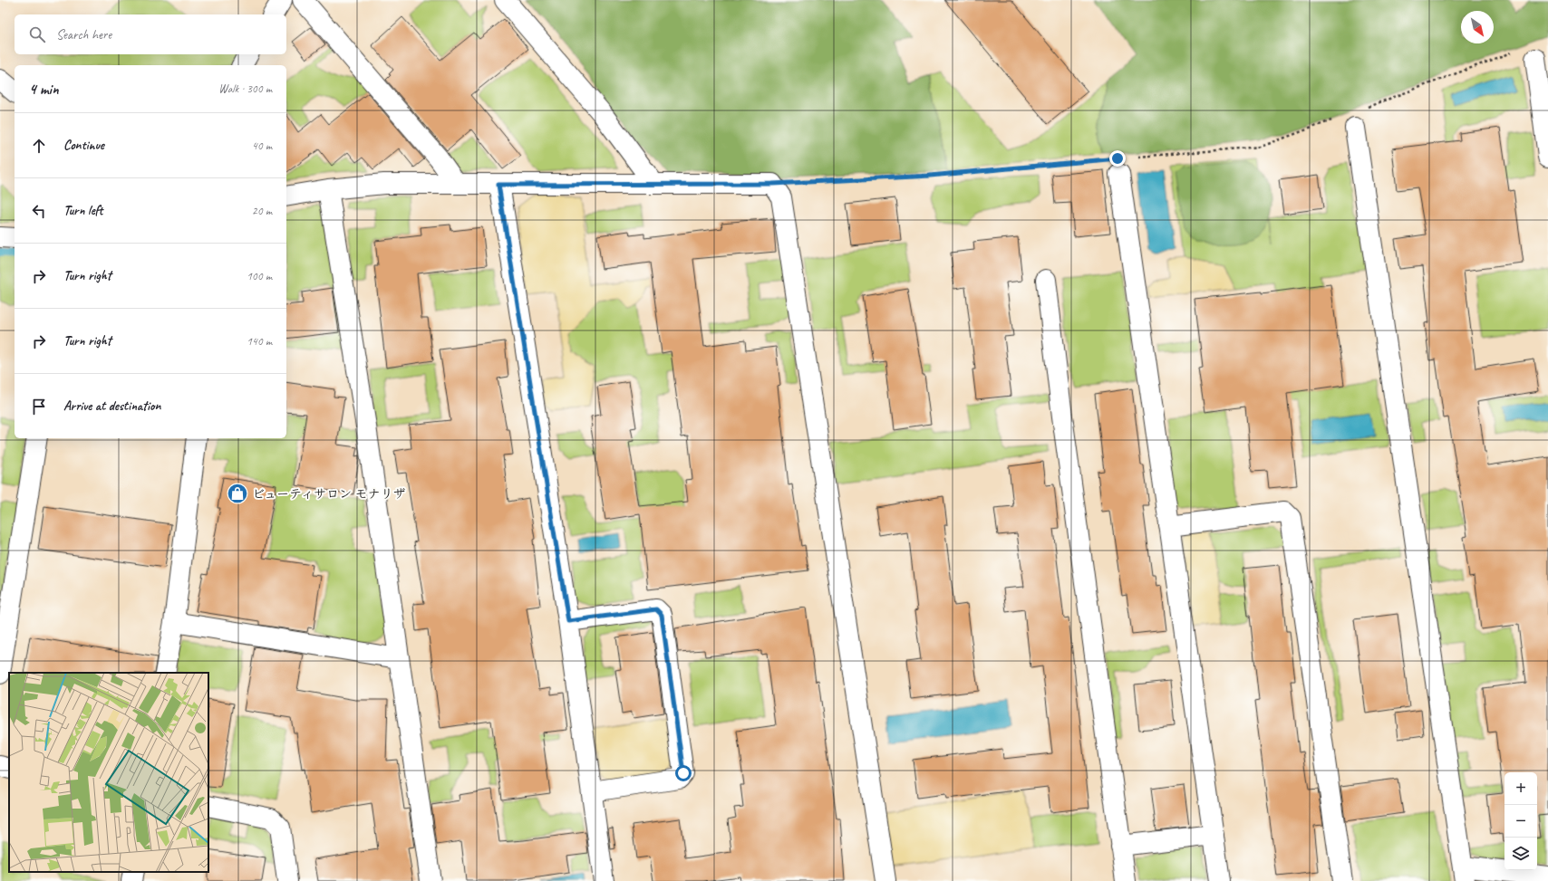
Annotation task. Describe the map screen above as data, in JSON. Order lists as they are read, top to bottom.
{
  "places": {
    "shop": ["ビューティサロン モナリザ"]
  },
  "north": "bottom right",
  "page": {
    "search": "Search here",
    "heading": ["4 min", "Walk · 300 m"],
    "list": [
      ["Continue", "40 m"],
      ["Turn left", "20 m"],
      ["Turn right", "100 m"],
      ["Turn right", "140 m"],
      "Arrive at destination"
    ],
    "map_buttons": ["+", "−"]
  }
}
